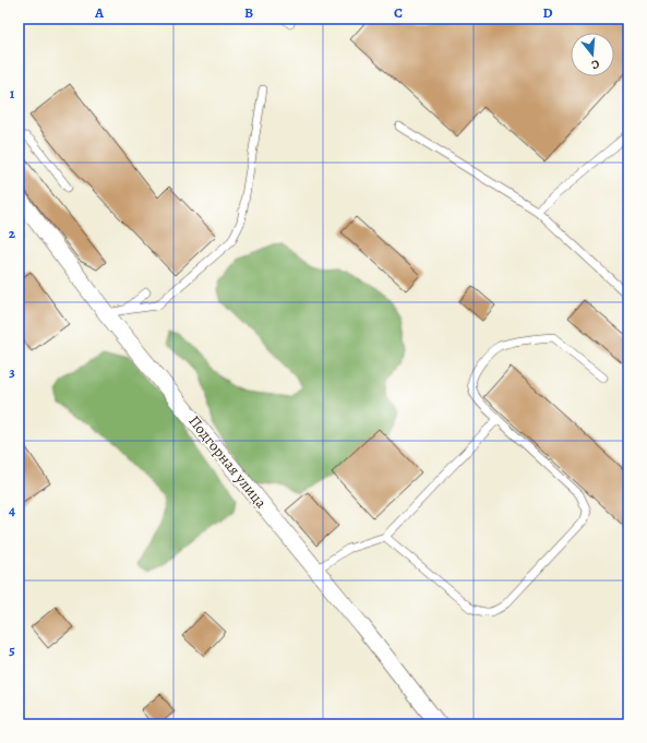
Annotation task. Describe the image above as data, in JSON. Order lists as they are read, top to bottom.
{
  "streets": {
    "street": ["Подгорная улица"]
  },
  "north": "bottom",
  "grid": {
    "columns": [
      "A",
      "B",
      "C",
      "D"
    ],
    "rows": [
      "1",
      "2",
      "3",
      "4",
      "5"
    ]
  }
}
